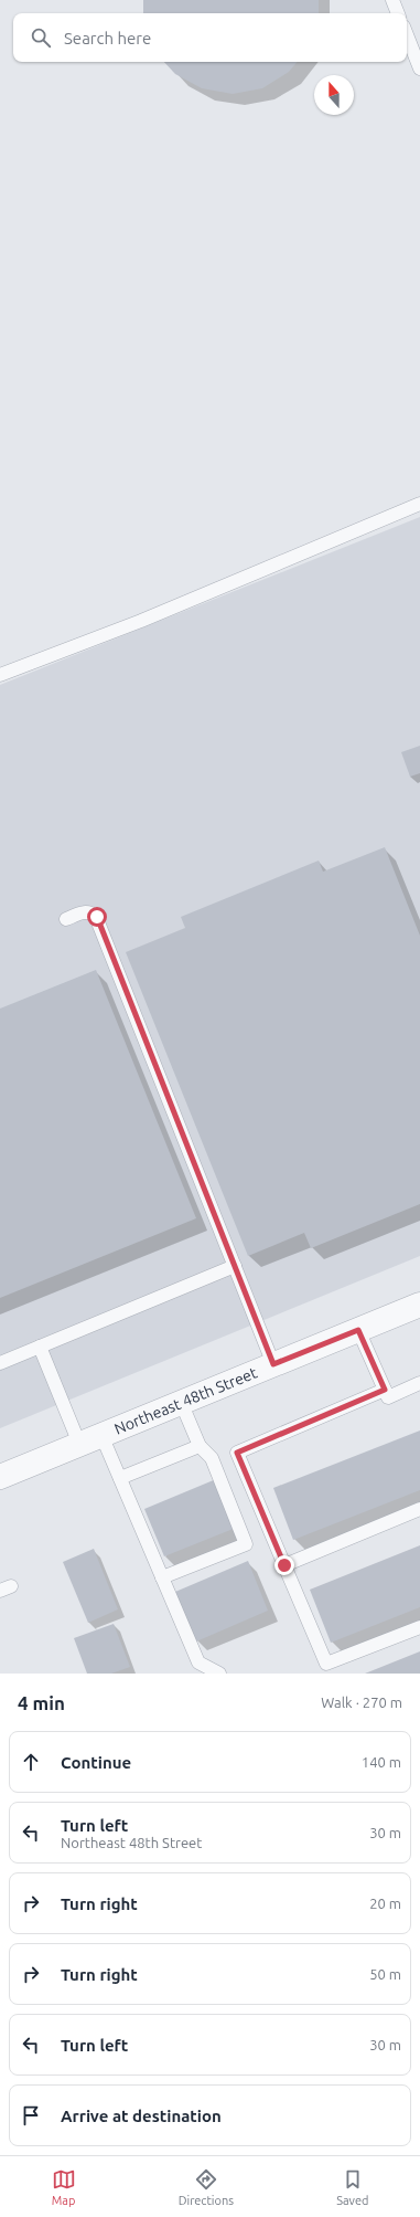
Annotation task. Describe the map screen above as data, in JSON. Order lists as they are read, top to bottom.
{
  "streets": {
    "street": ["Northeast 48th Street"]
  },
  "north": "top",
  "page": {
    "search": "Search here",
    "heading": ["4 min", "Walk · 270 m"],
    "list": [
      ["Continue", "140 m"],
      ["Turn left", "Northeast 48th Street", "30 m"],
      ["Turn right", "20 m"],
      ["Turn right", "50 m"],
      ["Turn left", "30 m"],
      "Arrive at destination"
    ],
    "nav": ["Map", "Directions", "Saved"]
  }
}
